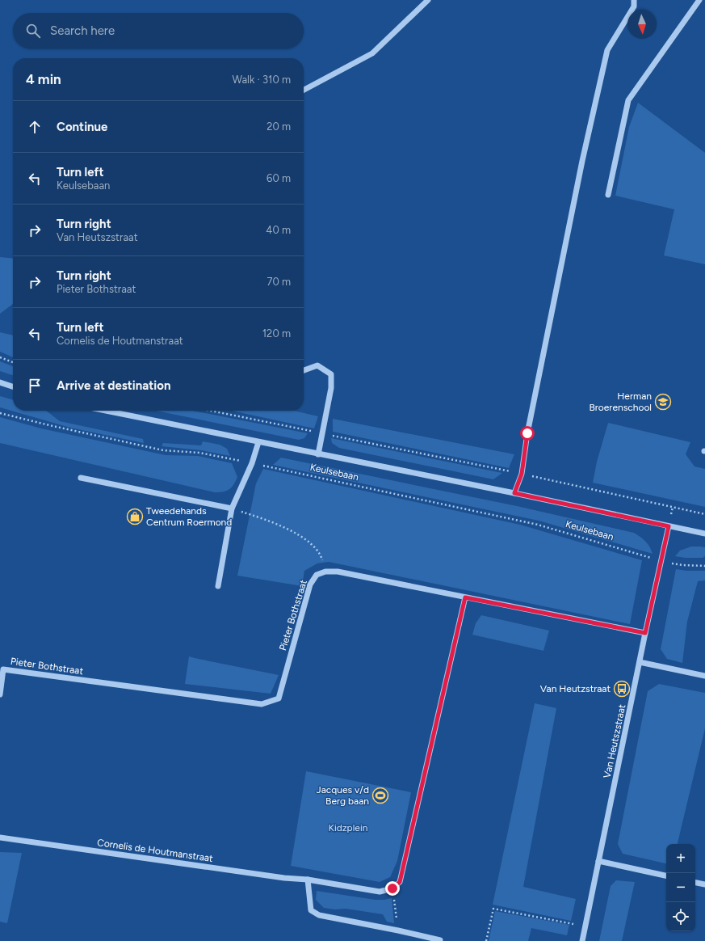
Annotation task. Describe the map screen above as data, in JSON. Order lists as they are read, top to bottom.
{
  "streets": {
    "street": [
      "Keulsebaan",
      "Pieter Bothstraat",
      "Van Heutszstraat",
      "Cornelis de Houtmanstraat"
    ]
  },
  "crossings": [
    ["Keulsebaan", "Van Heutszstraat"]
  ],
  "parks": ["Kidzplein"],
  "places": {
    "school or university": ["Herman Broerenschool"],
    "shop": ["Tweedehands Centrum Roermond"],
    "bus stop": ["Van Heutzstraat"],
    "sports": ["Jacques v/d Berg baan"]
  },
  "north": "bottom",
  "page": {
    "search": "Search here",
    "heading": ["4 min", "Walk · 310 m"],
    "list": [
      ["Continue", "20 m"],
      ["Turn left", "Keulsebaan", "60 m"],
      ["Turn right", "Van Heutszstraat", "40 m"],
      ["Turn right", "Pieter Bothstraat", "70 m"],
      ["Turn left", "Cornelis de Houtmanstraat", "120 m"],
      "Arrive at destination"
    ],
    "map_buttons": ["+", "−"]
  }
}
